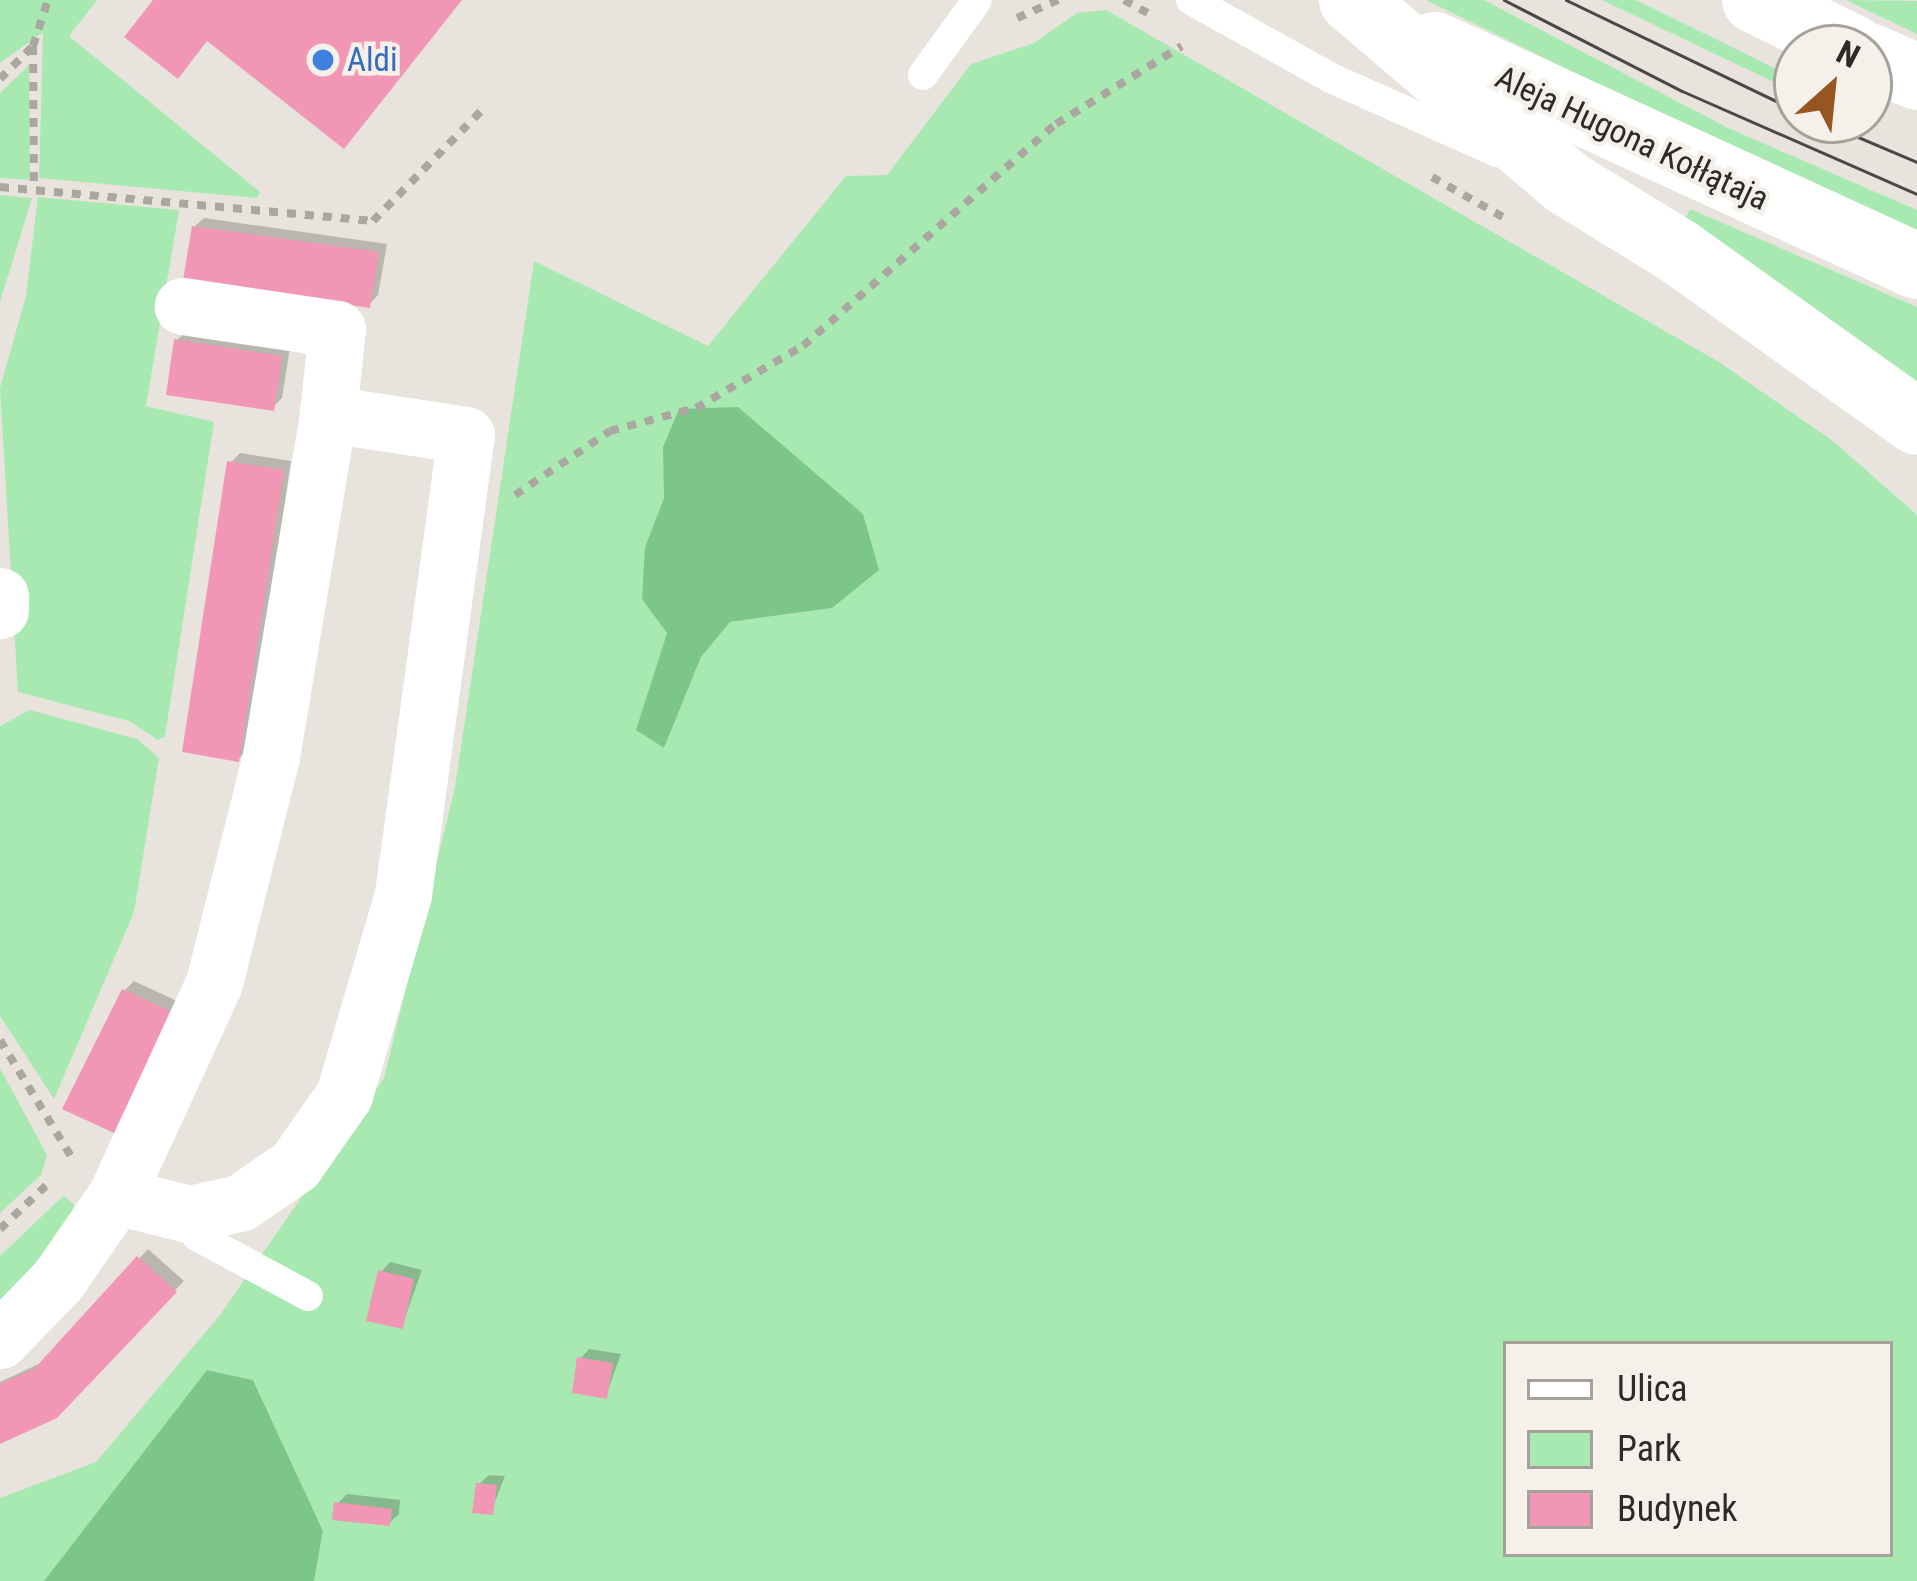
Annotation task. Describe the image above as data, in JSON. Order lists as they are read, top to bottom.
{
  "streets": {
    "main road": ["Aleja Hugona Kołłątaja"]
  },
  "places": ["Aldi"],
  "legend": ["Ulica", "Park", "Budynek"],
  "north": "top right"
}
